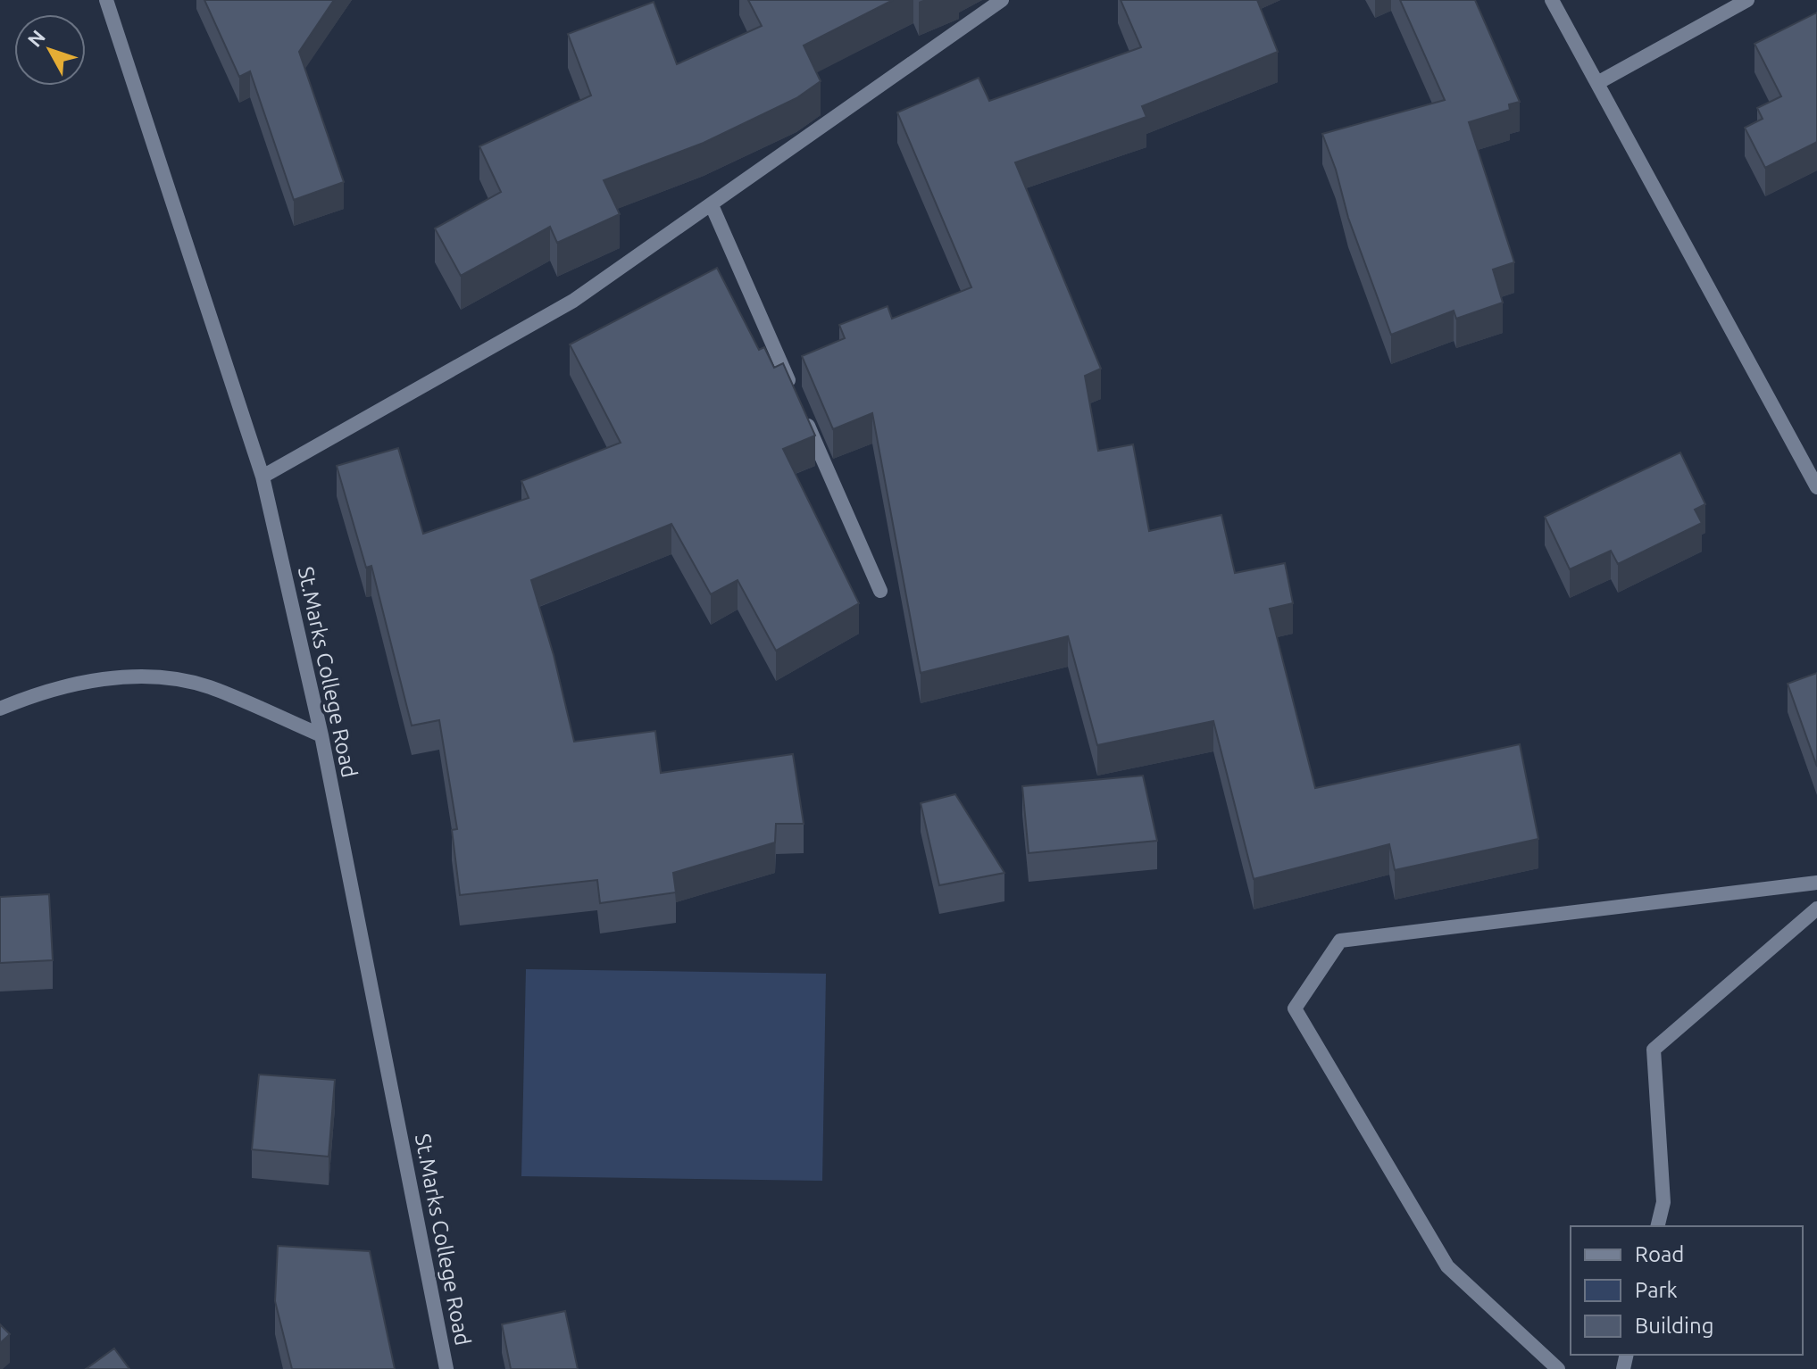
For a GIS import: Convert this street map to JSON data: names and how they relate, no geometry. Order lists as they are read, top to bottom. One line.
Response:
{"streets":{"street":["St.Marks College Road"]},"legend":["Road","Park","Building"],"north":"top left"}
